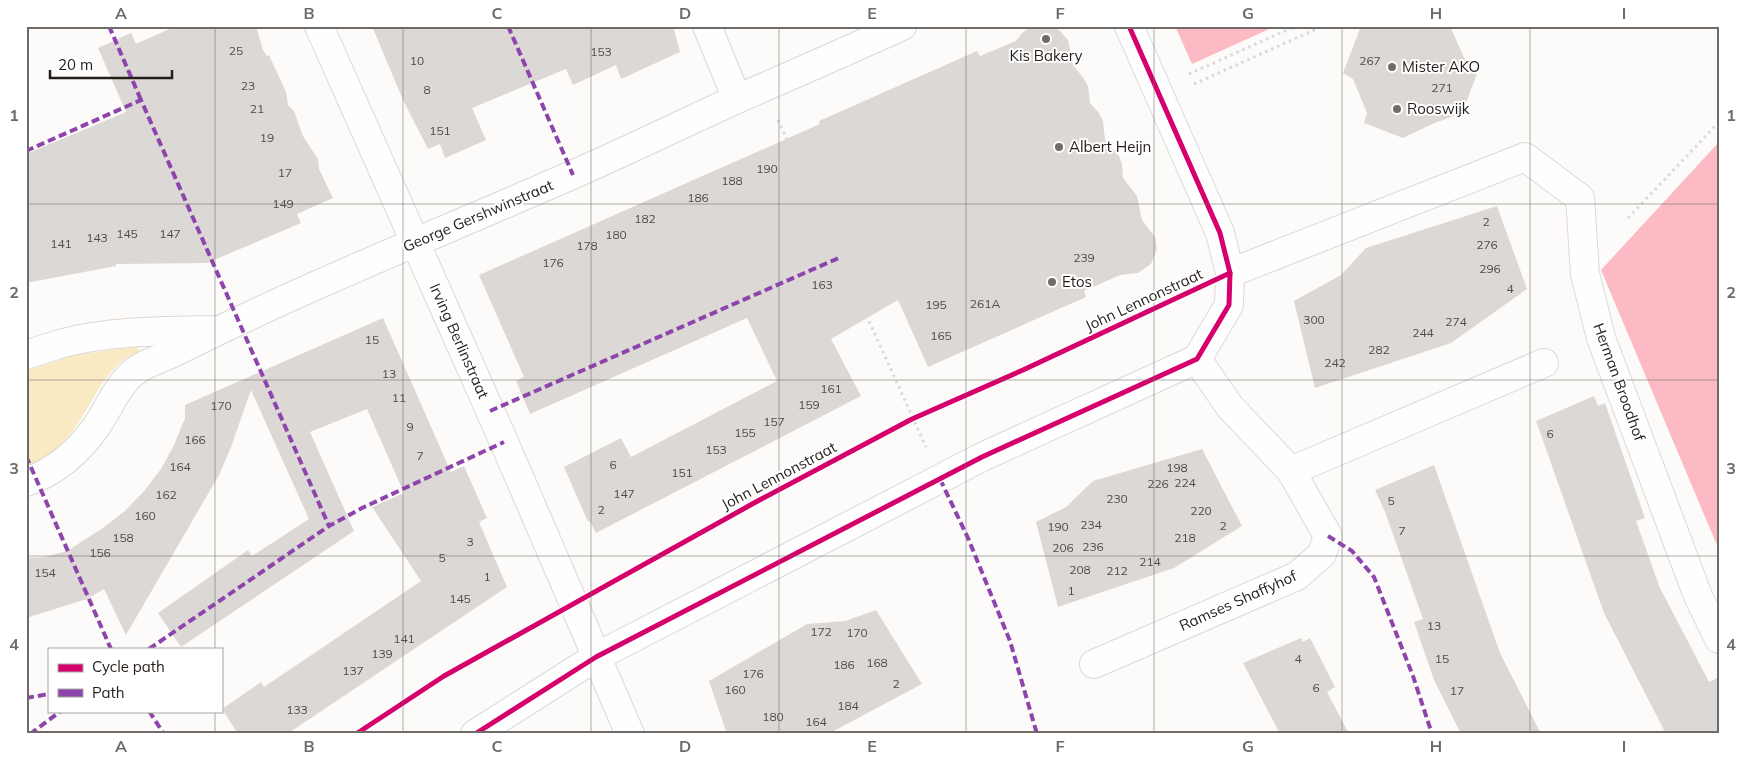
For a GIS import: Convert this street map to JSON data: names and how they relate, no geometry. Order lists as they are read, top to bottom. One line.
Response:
{"streets":{"street":["George Gershwinstraat","Irving Berlinstraat","Herman Broodhof","Ramses Shaffyhof"],"cycle path":["John Lennonstraat"]},"crossings":[["George Gershwinstraat","Irving Berlinstraat"]],"places":["Kis Bakery","Mister AKO","Rooswijk","Albert Heijn","Etos"],"house_numbers":["25","153","10","267","23","271","8","21","151","19","190","17","188","186","149","182","2","145","147","180","143","141","276","178","239","176","296","163","4","261A","195","300","274","244","165","15","282","242","13","161","11","159","170","157","9","155","6","166","153","7","6","164","198","151","224","226","147","162","230","5","2","220","160","234","2","190","7","158","218","3","236","206","156","5","214","208","212","154","1","1","145","13","172","170","141","139","4","15","168","186","137","176","2","6","160","17","184","133","180","164"],"legend":["Cycle path","Path"],"scale_bar":"20 m","grid":{"columns":["A","B","C","D","E","F","G","H","I"],"rows":["1","2","3","4"]}}
